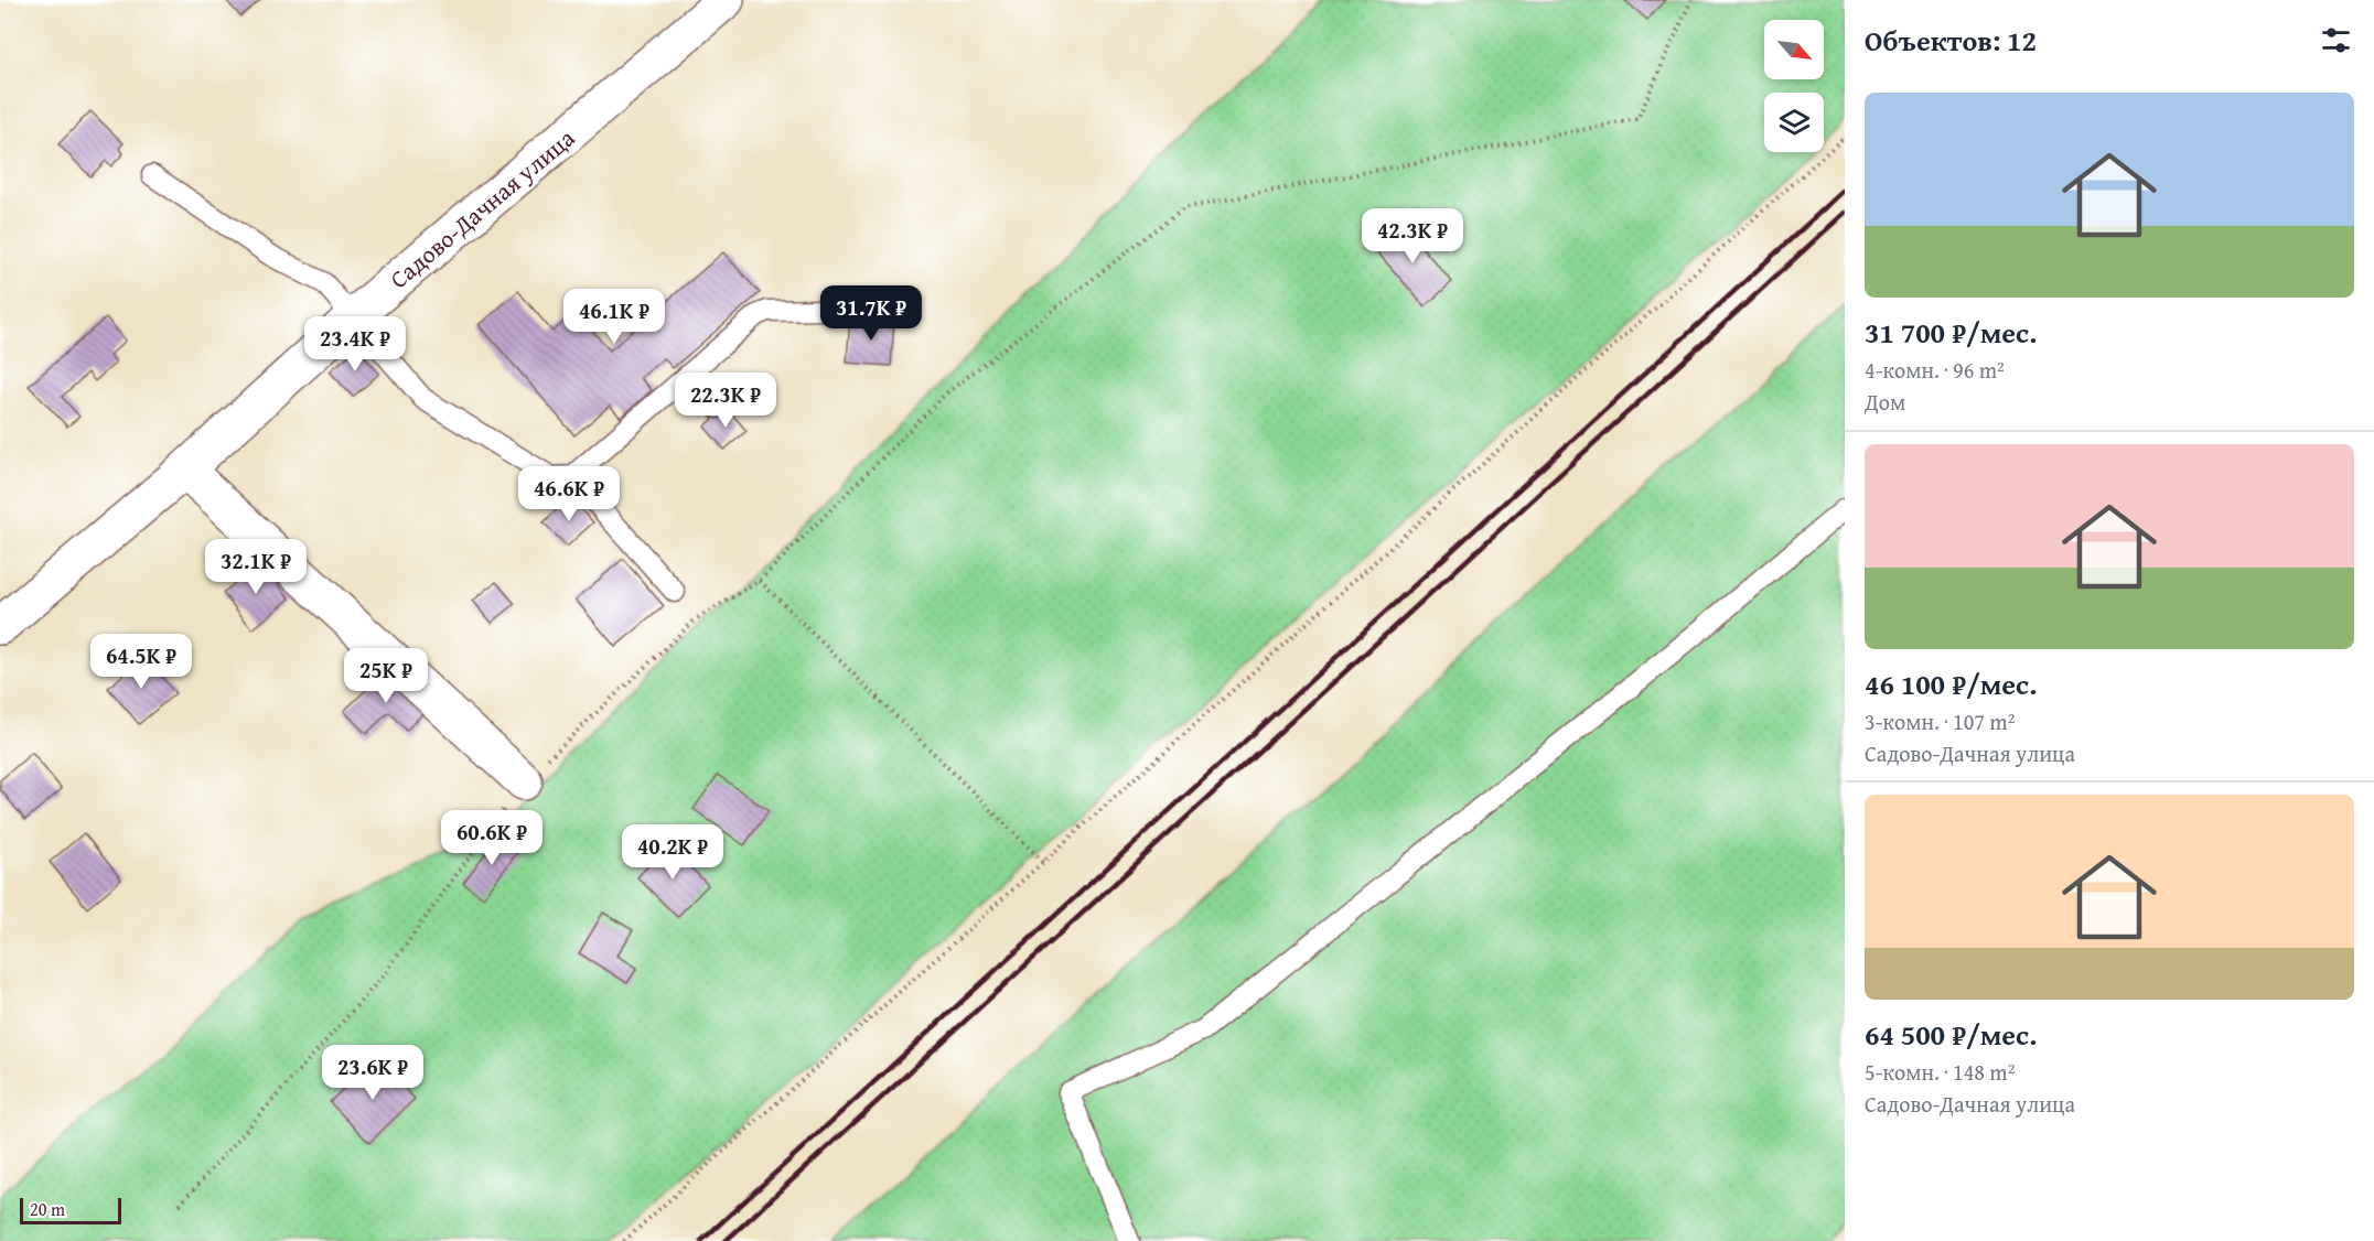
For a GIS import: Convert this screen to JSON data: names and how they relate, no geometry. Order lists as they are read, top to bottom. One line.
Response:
{"streets":{"street":["Садово-Дачная улица"]},"scale_bar":"20 m","north":"bottom right","page":{"heading":"Объектов: 12","list":[{"name":"31 700 ₽/мес.","note":"4-комн. · 96 m² · Дом"},{"name":"46 100 ₽/мес.","note":"3-комн. · 107 m² · Садово-Дачная улица"},{"name":"64 500 ₽/мес.","note":"5-комн. · 148 m² · Садово-Дачная улица"}],"price":["42.3K ₽","31.7K ₽","46.1K ₽","23.4K ₽","22.3K ₽","46.6K ₽","32.1K ₽","64.5K ₽","25K ₽","60.6K ₽","40.2K ₽","23.6K ₽"],"scale":"20 m"}}
